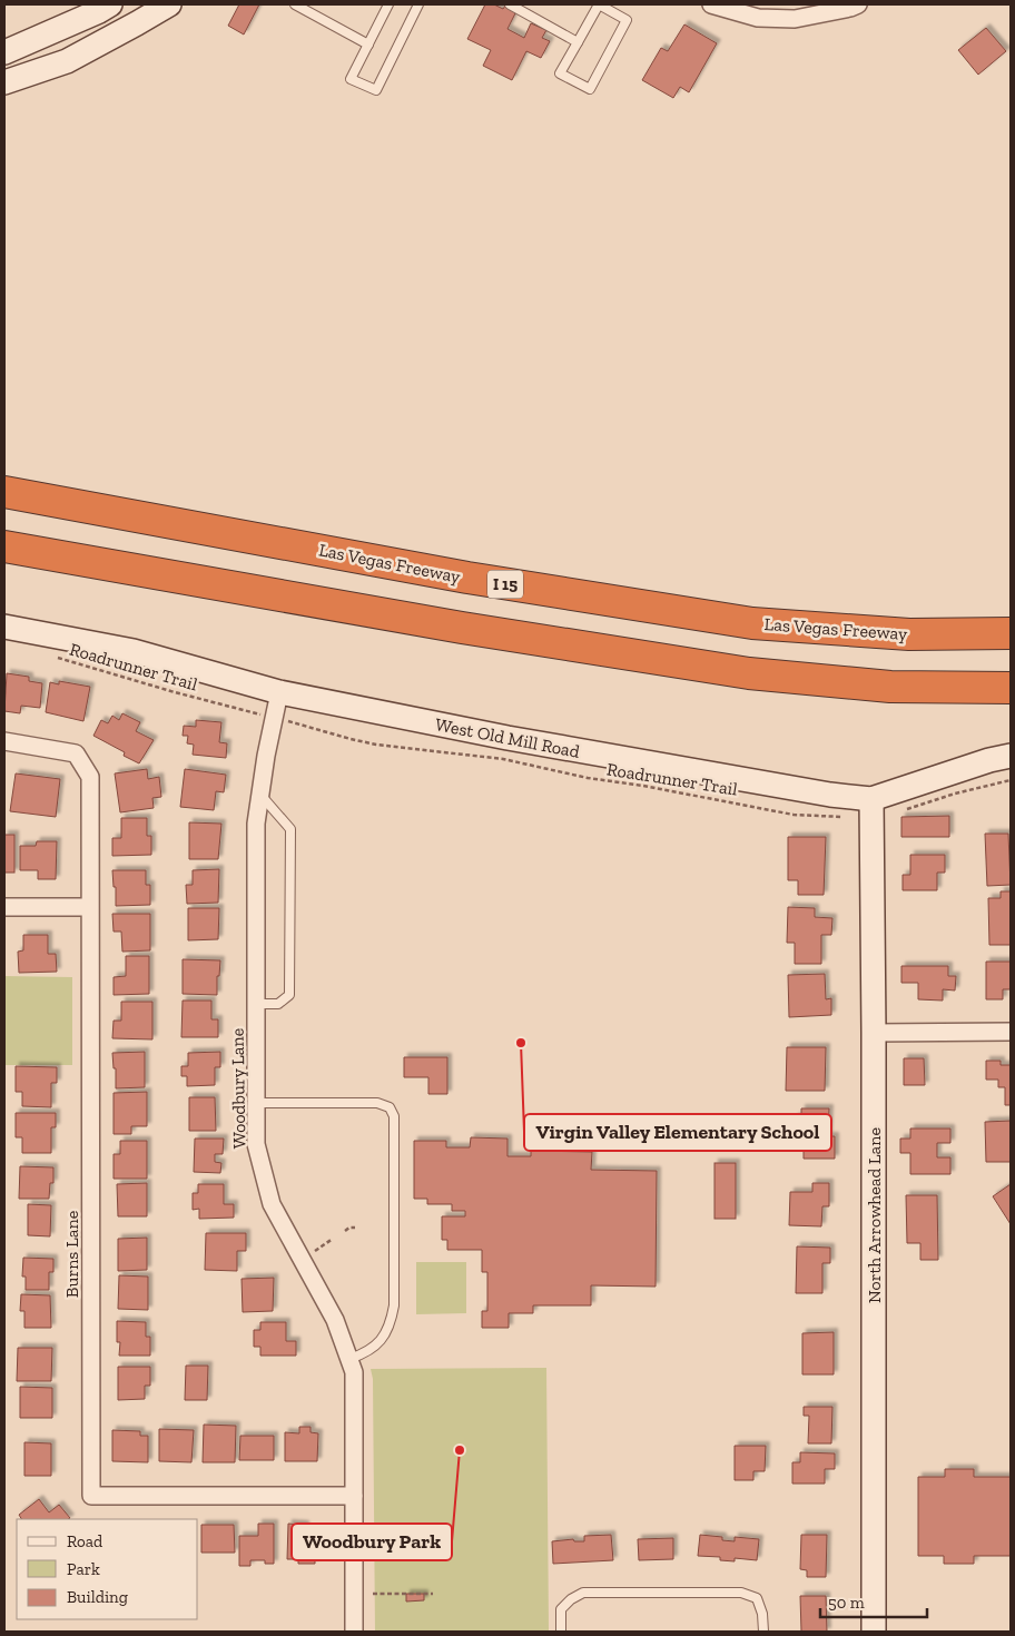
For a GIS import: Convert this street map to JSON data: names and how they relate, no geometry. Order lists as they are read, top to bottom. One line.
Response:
{"streets":{"highway":["Las Vegas Freeway","I 15"],"street":["West Old Mill Road","Woodbury Lane","North Arrowhead Lane","Burns Lane"],"path":["Roadrunner Trail"]},"crossings":[["West Old Mill Road","Woodbury Lane"],["West Old Mill Road","North Arrowhead Lane"],["Woodbury Lane","Burns Lane"]],"places":["Virgin Valley Elementary School","Woodbury Park"],"legend":["Road","Park","Building"],"scale_bar":"50 m"}
